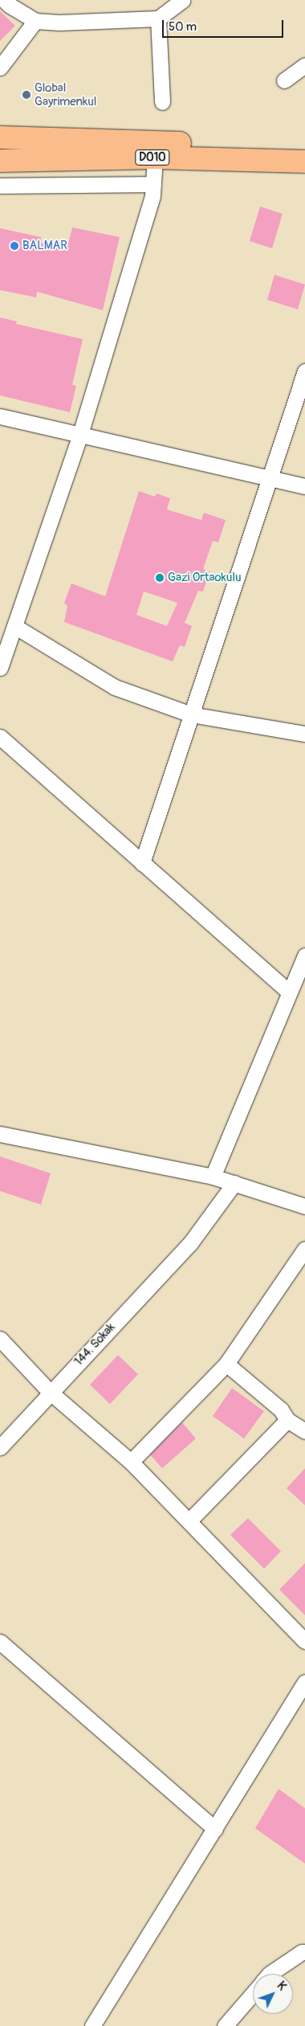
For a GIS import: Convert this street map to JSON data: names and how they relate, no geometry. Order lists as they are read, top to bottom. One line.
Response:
{"streets":{"highway":["D010"],"street":["144. Sokak"]},"places":["Global Gayrimenkul","BALMAR","Gazi Ortaokulu"],"scale_bar":"50 m","north":"top right"}
